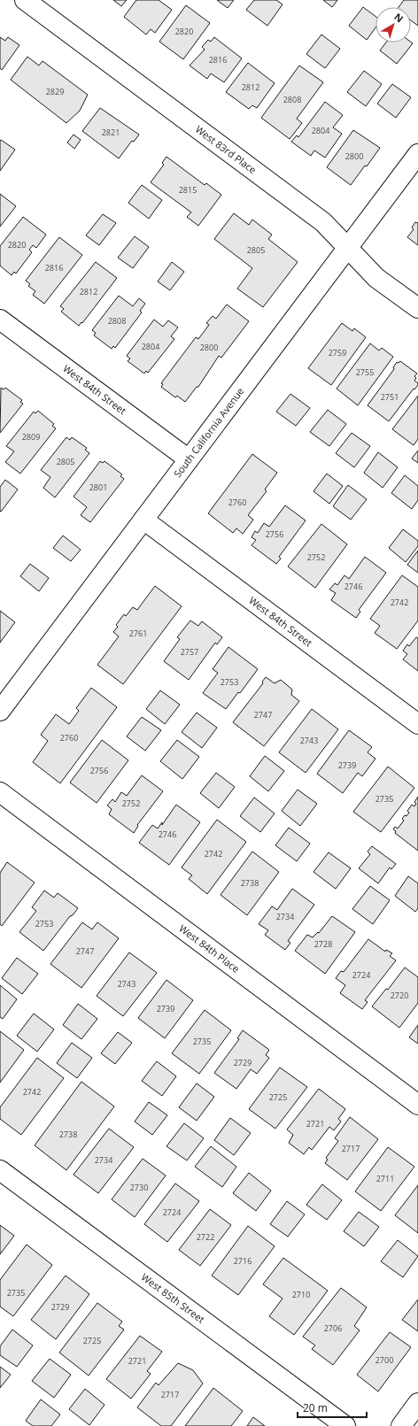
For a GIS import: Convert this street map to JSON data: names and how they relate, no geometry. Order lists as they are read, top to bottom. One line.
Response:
{"streets":{"street":["West 83rd Place","West 84th Street","South California Avenue","West 84th Place","West 85th Street"]},"crossings":[["West 83rd Place","South California Avenue"],["West 84th Street","South California Avenue"]],"house_numbers":["2820","2816","2812","2829","2808","2804","2821","2800","2815","2820","2805","2816","2812","2808","2804","2800","2759","2755","2751","2809","2805","2801","2760","2756","2752","2746","2742","2761","2757","2753","2747","2760","2743","2739","2756","2735","2752","2746","2742","2738","2734","2753","2728","2747","2724","2743","2720","2739","2735","2729","2742","2725","2721","2738","2717","2734","2711","2730","2724","2722","2716","2735","2710","2729","2706","2725","2700","2721","2717"],"scale_bar":"20 m","north":"top right"}
